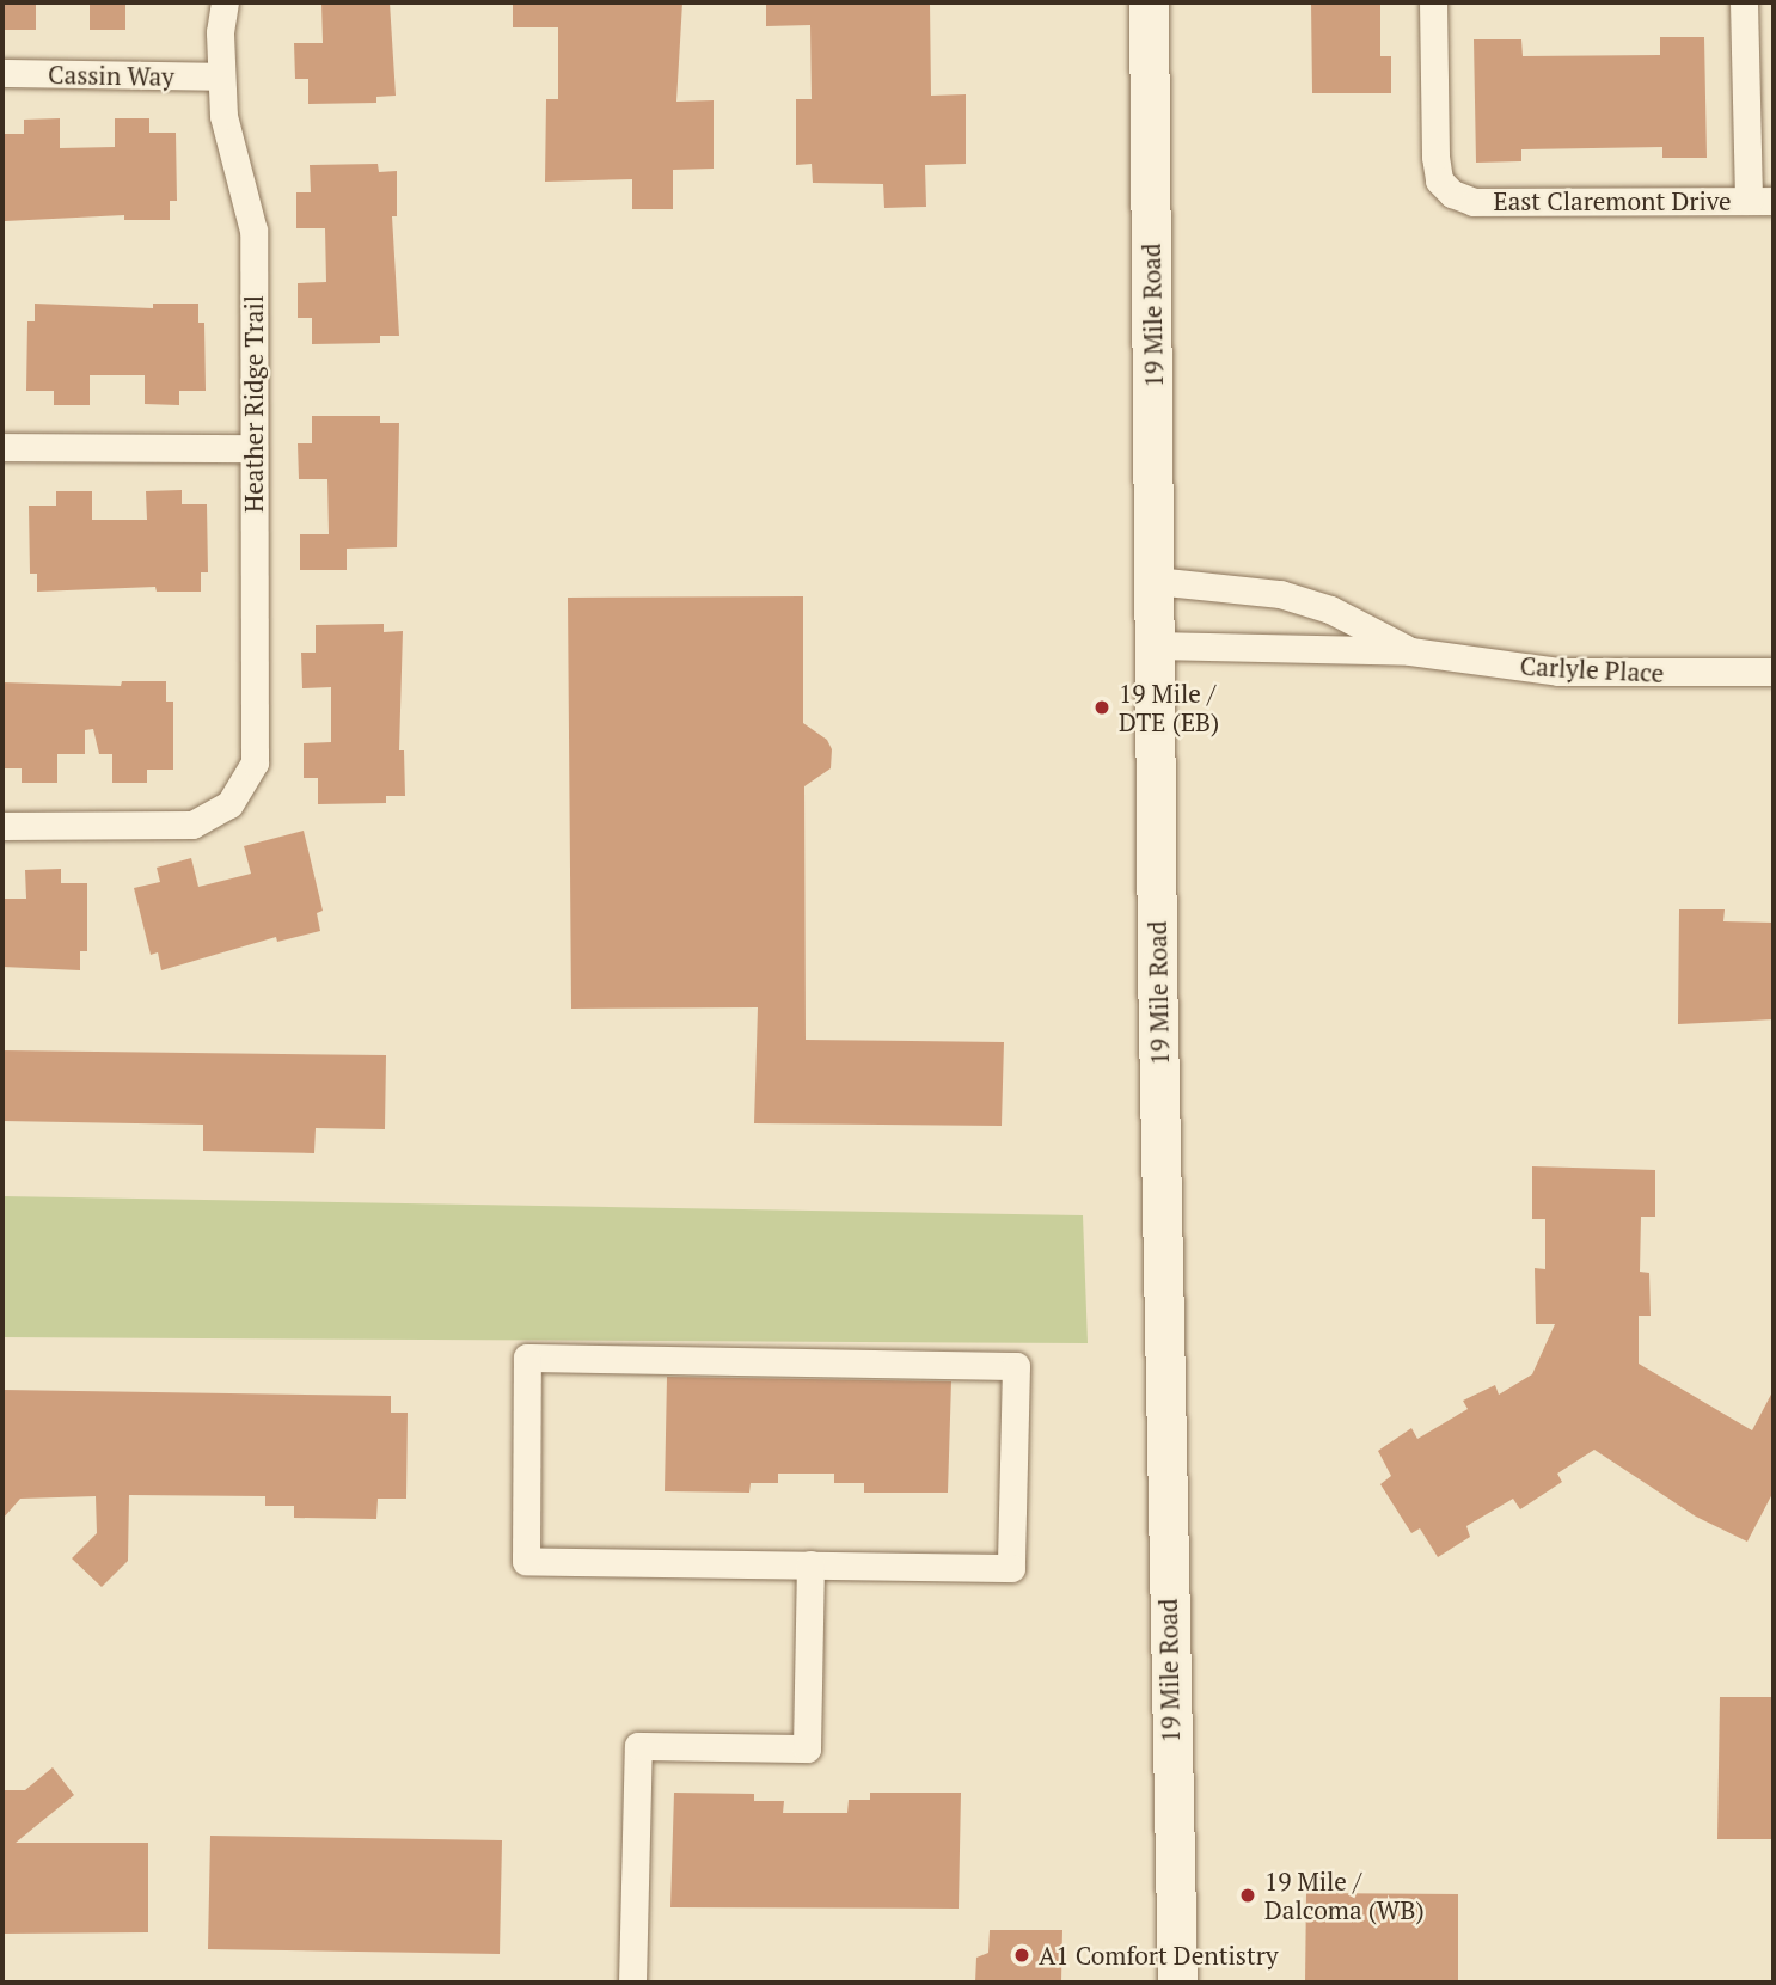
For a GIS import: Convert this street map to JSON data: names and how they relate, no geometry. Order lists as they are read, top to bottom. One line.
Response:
{"streets":{"street":["Cassin Way","East Claremont Drive","19 Mile Road","Heather Ridge Trail","Carlyle Place"]},"crossings":[["Cassin Way","Heather Ridge Trail"],["19 Mile Road","Carlyle Place"]],"places":["19 Mile / DTE (EB)","19 Mile / Dalcoma (WB)","A1 Comfort Dentistry"]}
